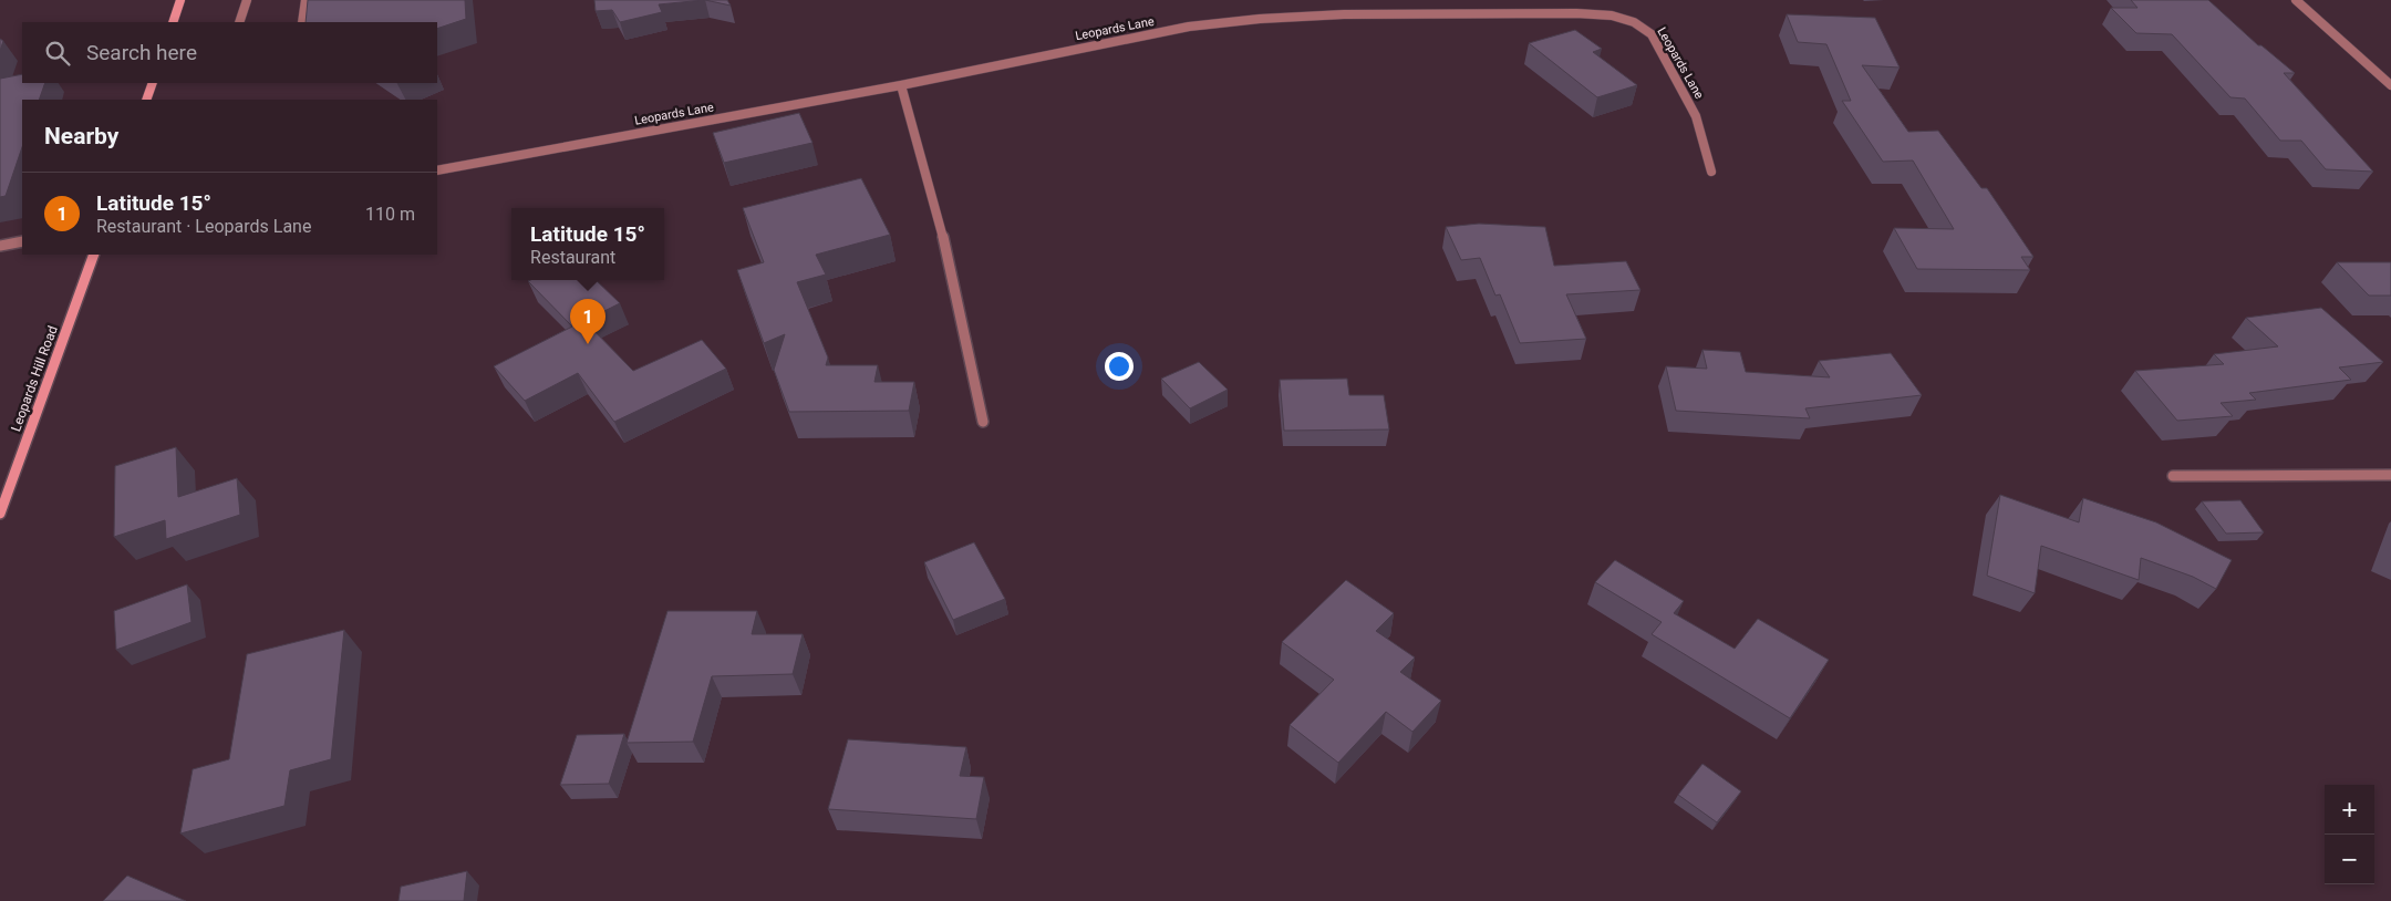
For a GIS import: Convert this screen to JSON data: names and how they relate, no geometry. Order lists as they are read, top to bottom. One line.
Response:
{"streets":{"main road":["Leopards Hill Road"],"street":["Leopards Lane"]},"page":{"search":"Search here","heading":"Nearby","list":[{"mark":"1","name":"Latitude 15°","note":"Restaurant · Leopards Lane","value":"110 m"}],"popup":["Latitude 15°","Restaurant"],"pins":"1","map_buttons":["+","−"]}}
